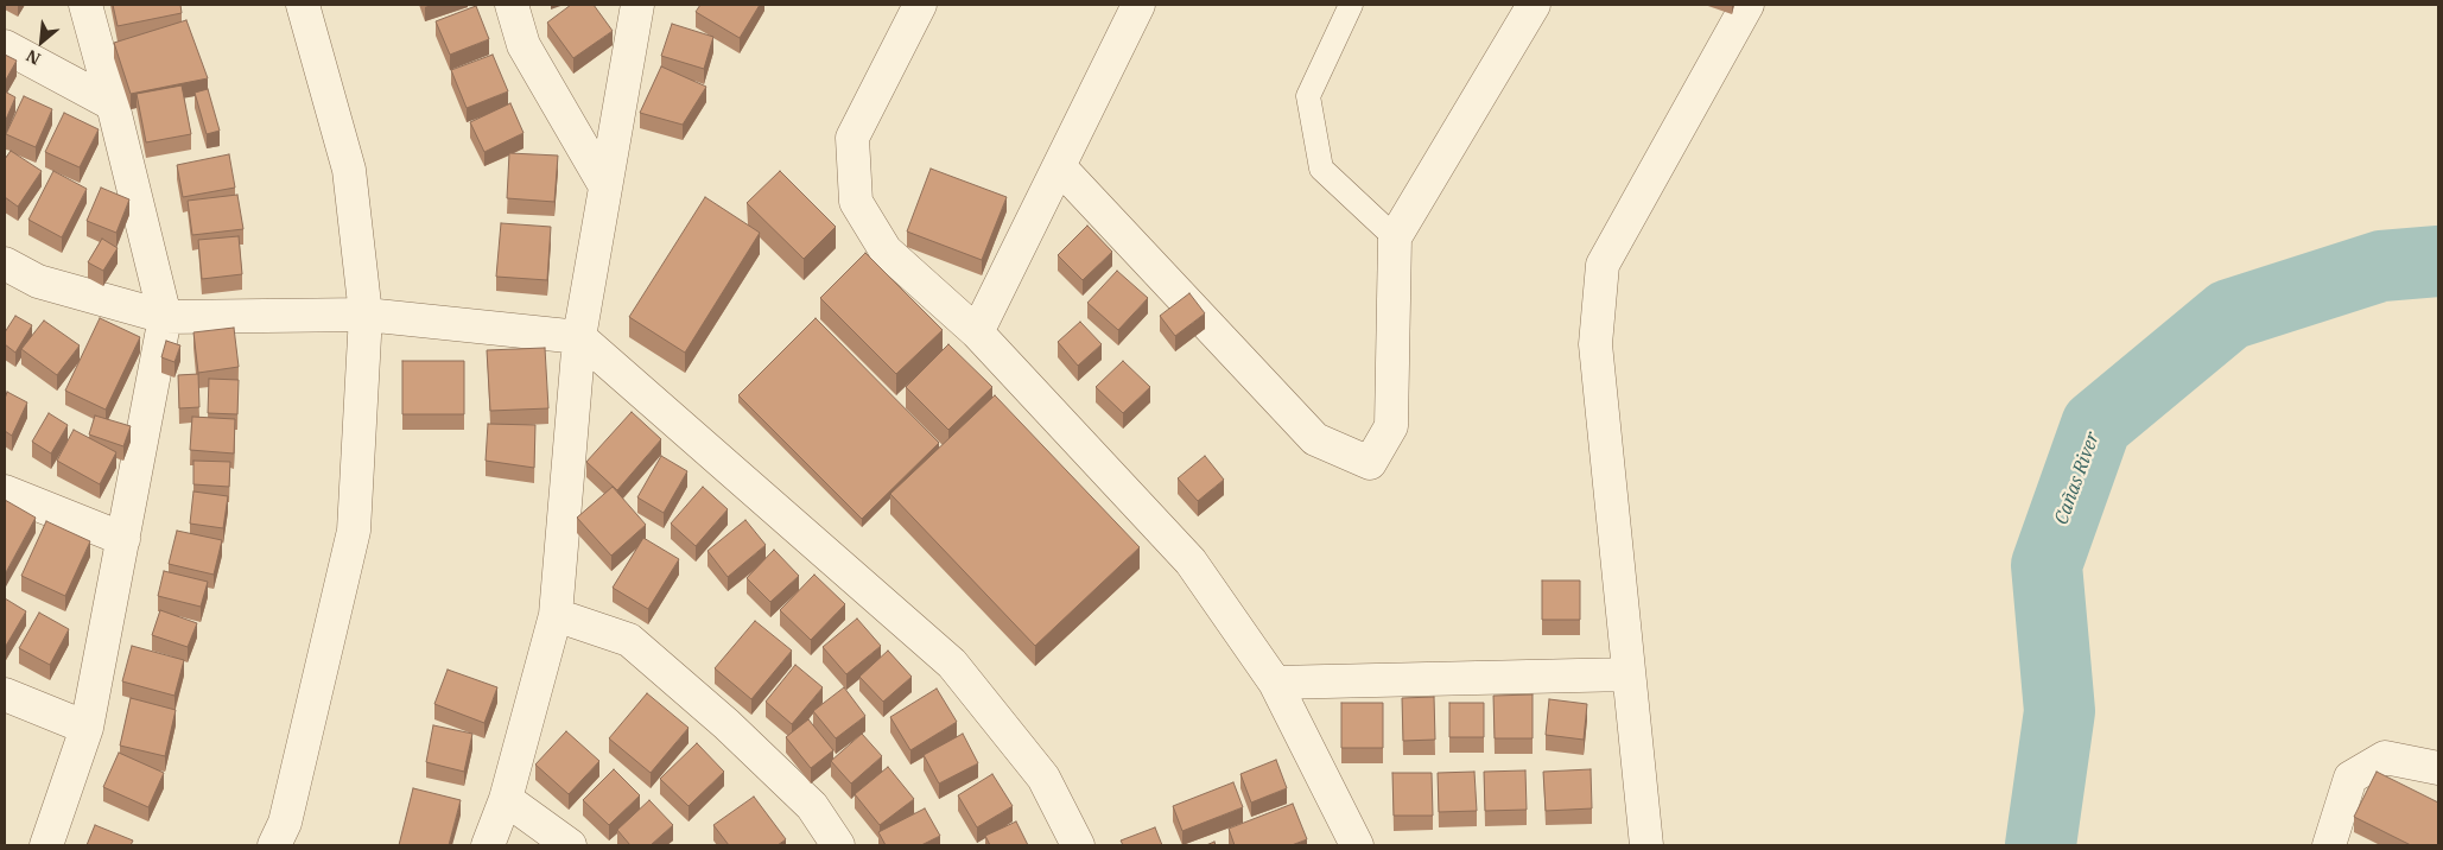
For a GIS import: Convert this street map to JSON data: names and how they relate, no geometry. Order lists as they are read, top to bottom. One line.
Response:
{"water":["Cañas River"],"north":"bottom left"}
